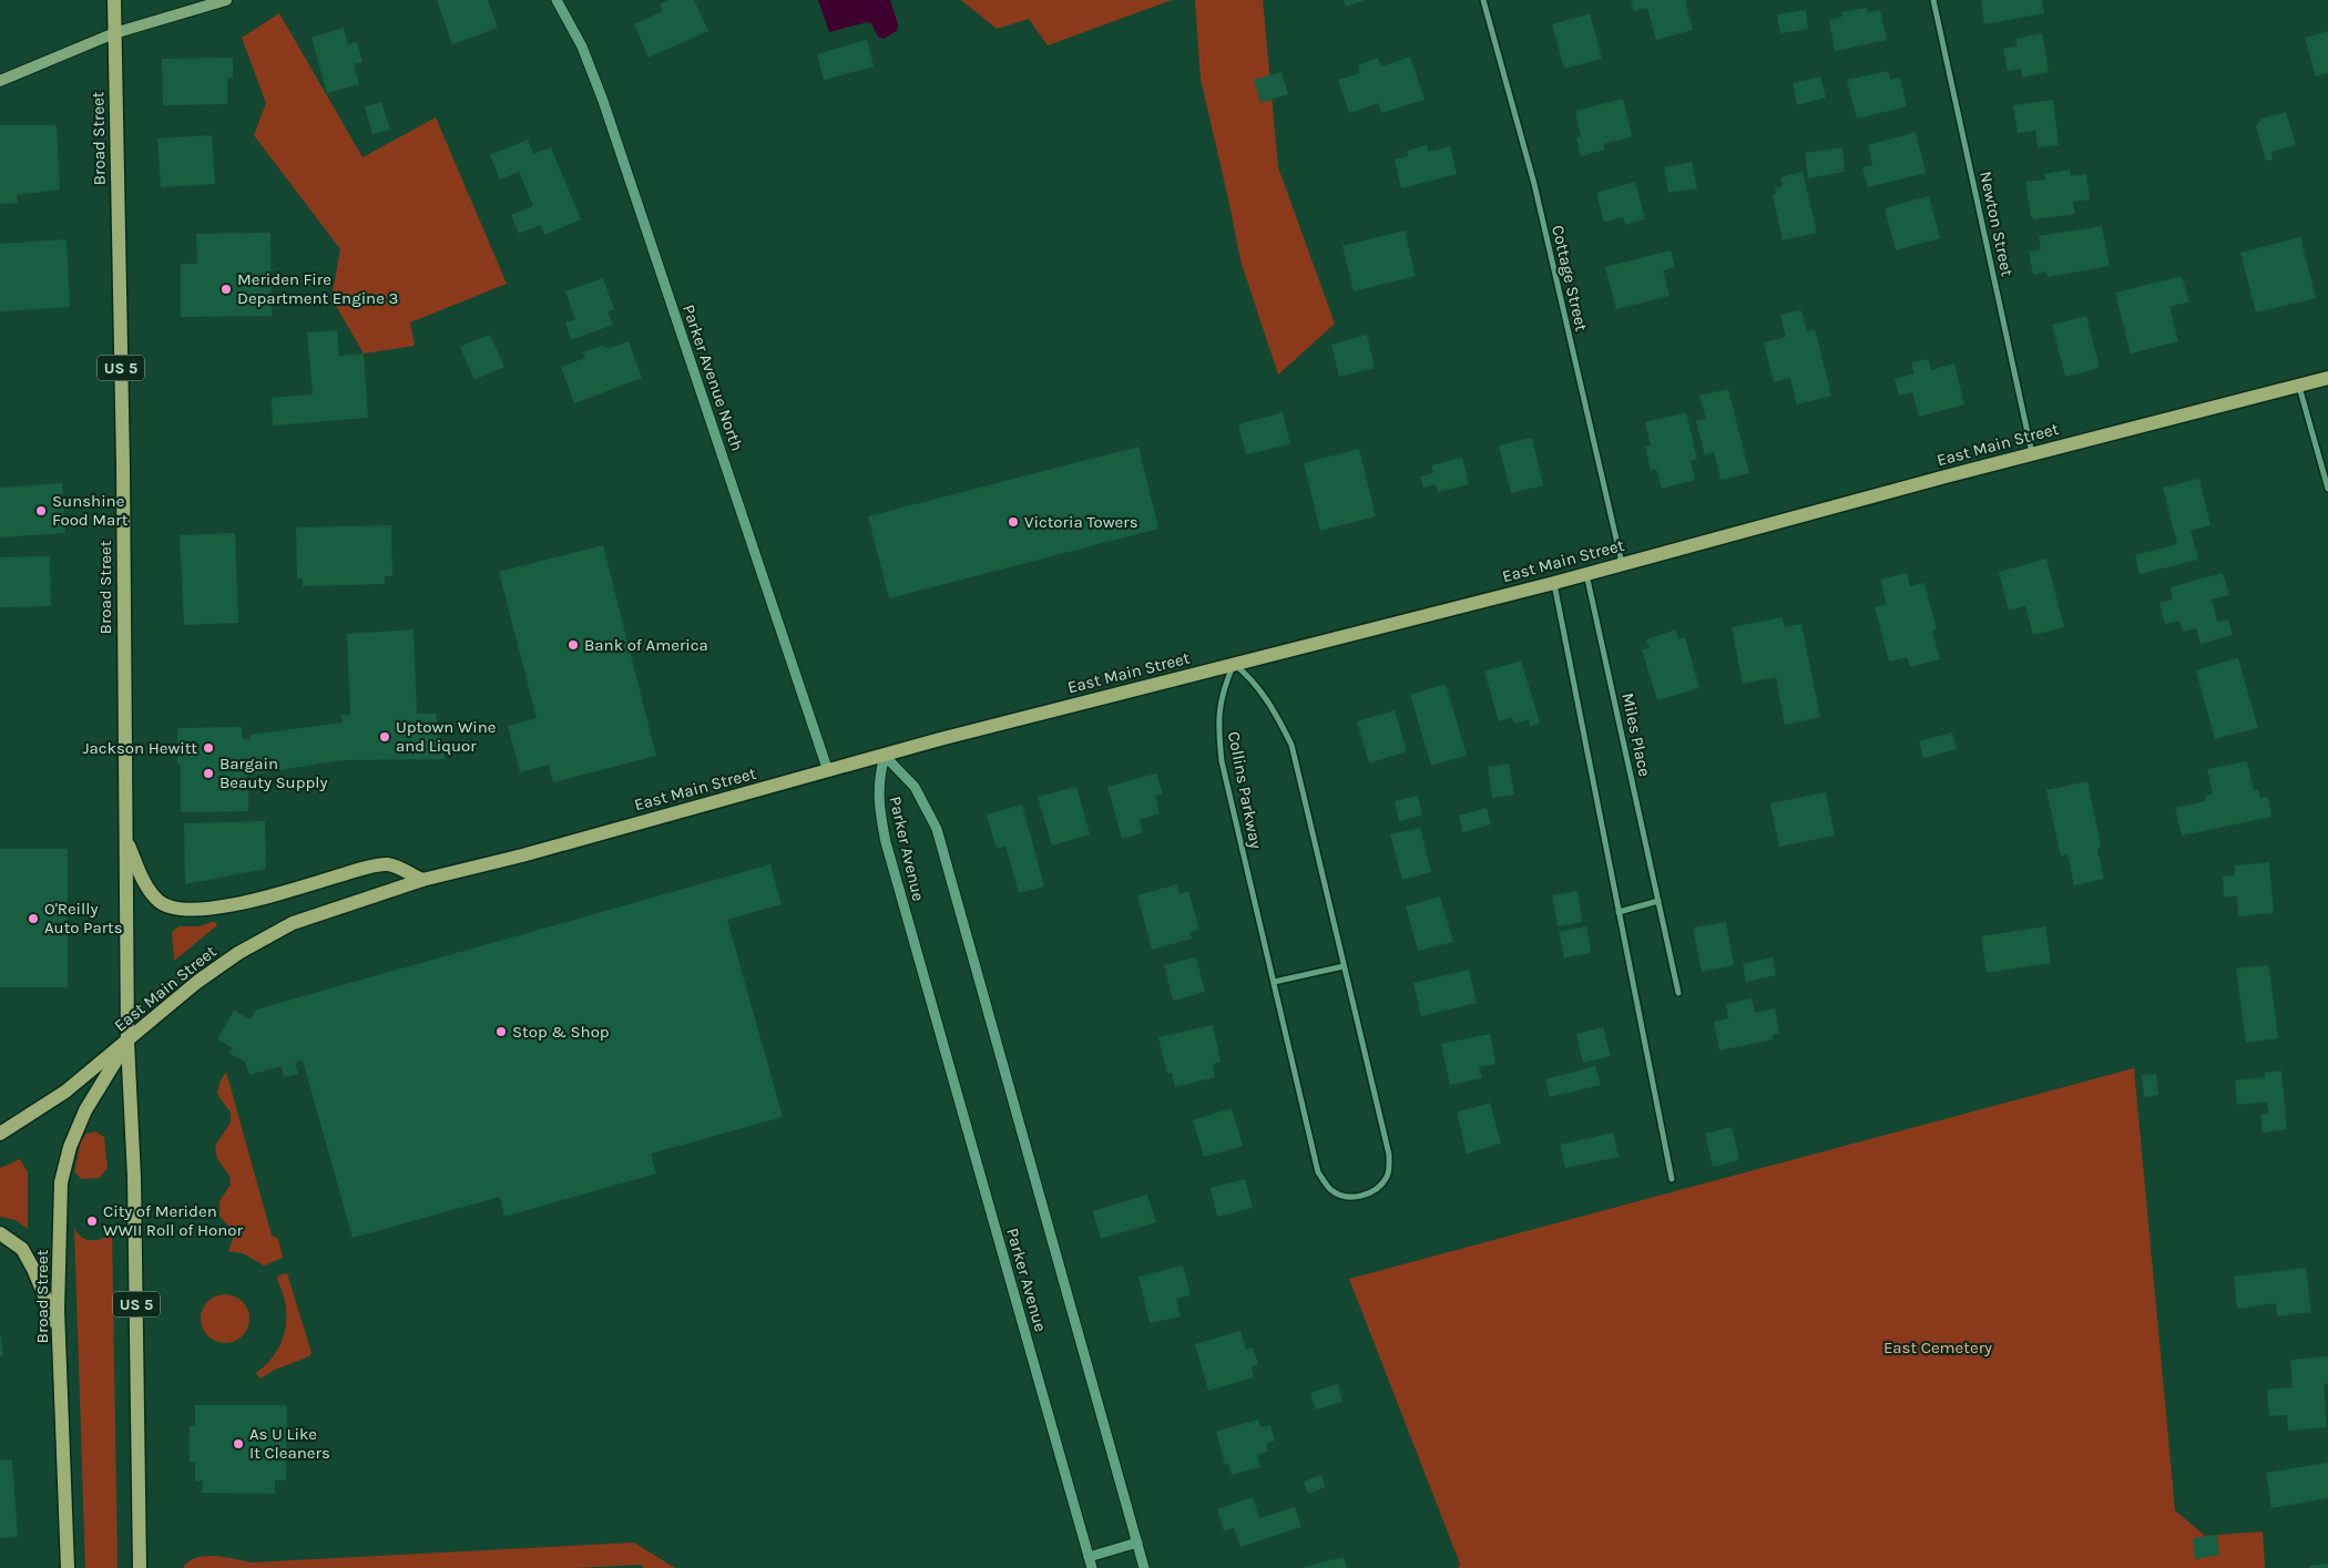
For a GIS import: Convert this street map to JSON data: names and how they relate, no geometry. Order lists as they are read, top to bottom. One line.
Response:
{"streets":{"main road":["Broad Street","US 5","East Main Street"],"street":["Newton Street","Cottage Street","Parker Avenue North","Miles Place","Collins Parkway","Parker Avenue"]},"crossings":[["Broad Street","East Main Street"],["Newton Street","East Main Street"],["Cottage Street","East Main Street"],["Parker Avenue North","East Main Street"],["East Main Street","Miles Place"],["East Main Street","Collins Parkway"],["East Main Street","Parker Avenue"]],"parks":["East Cemetery"],"places":["Meriden Fire Department Engine 3","Sunshine Food Mart","Victoria Towers","Bank of America","Uptown Wine and Liquor","Jackson Hewitt","Bargain Beauty Supply","O'Reilly Auto Parts","Stop & Shop","City of Meriden WWII Roll of Honor","As U Like It Cleaners"]}
